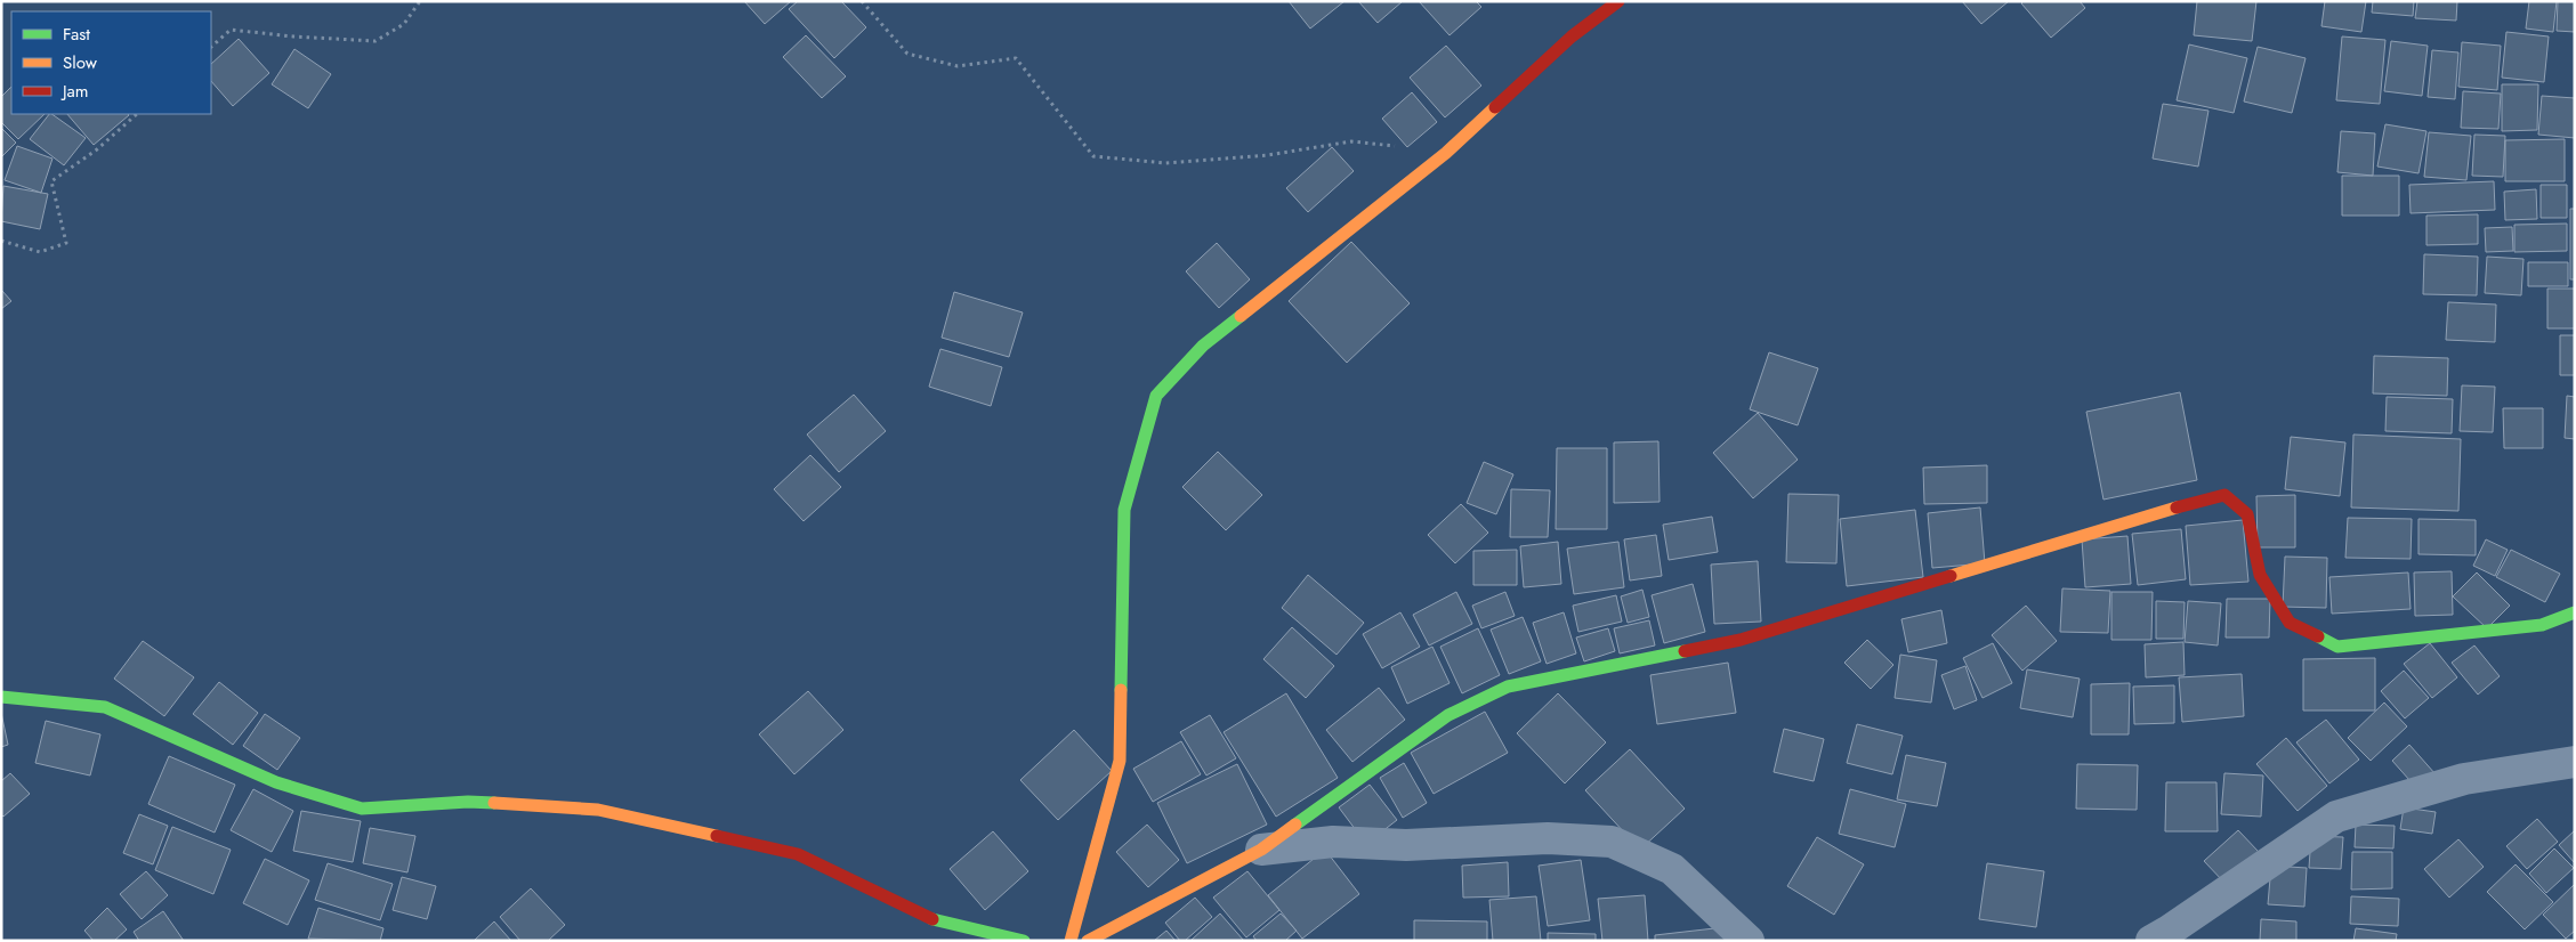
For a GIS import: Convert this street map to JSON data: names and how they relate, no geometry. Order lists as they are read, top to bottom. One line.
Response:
{"legend":["Fast","Slow","Jam"]}
